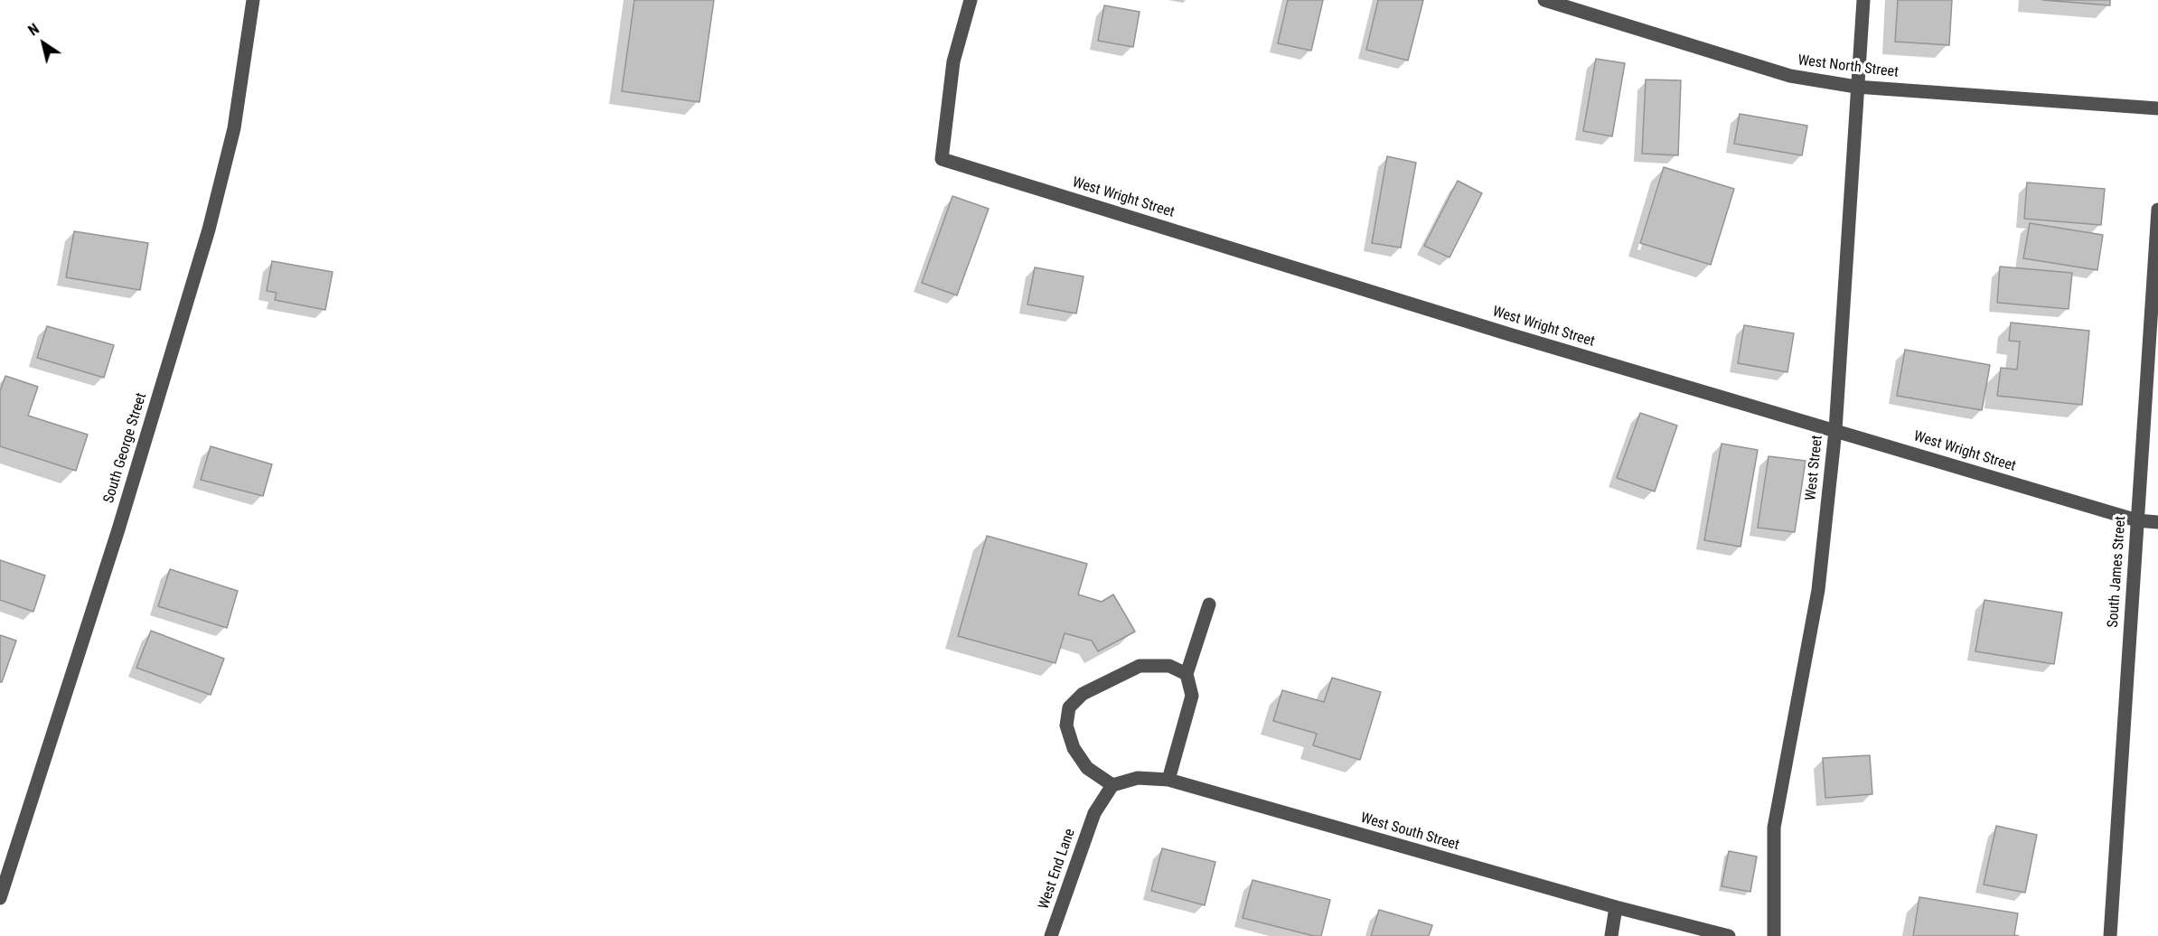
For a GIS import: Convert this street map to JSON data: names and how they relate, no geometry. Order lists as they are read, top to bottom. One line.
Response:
{"streets":{"street":["West North Street","West Wright Street","South George Street","West Street","South James Street","West South Street","West End Lane"]},"crossings":[["West North Street","West Street"],["West Wright Street","West Street"],["West Wright Street","South James Street"],["West South Street","West End Lane"]],"north":"top left"}
